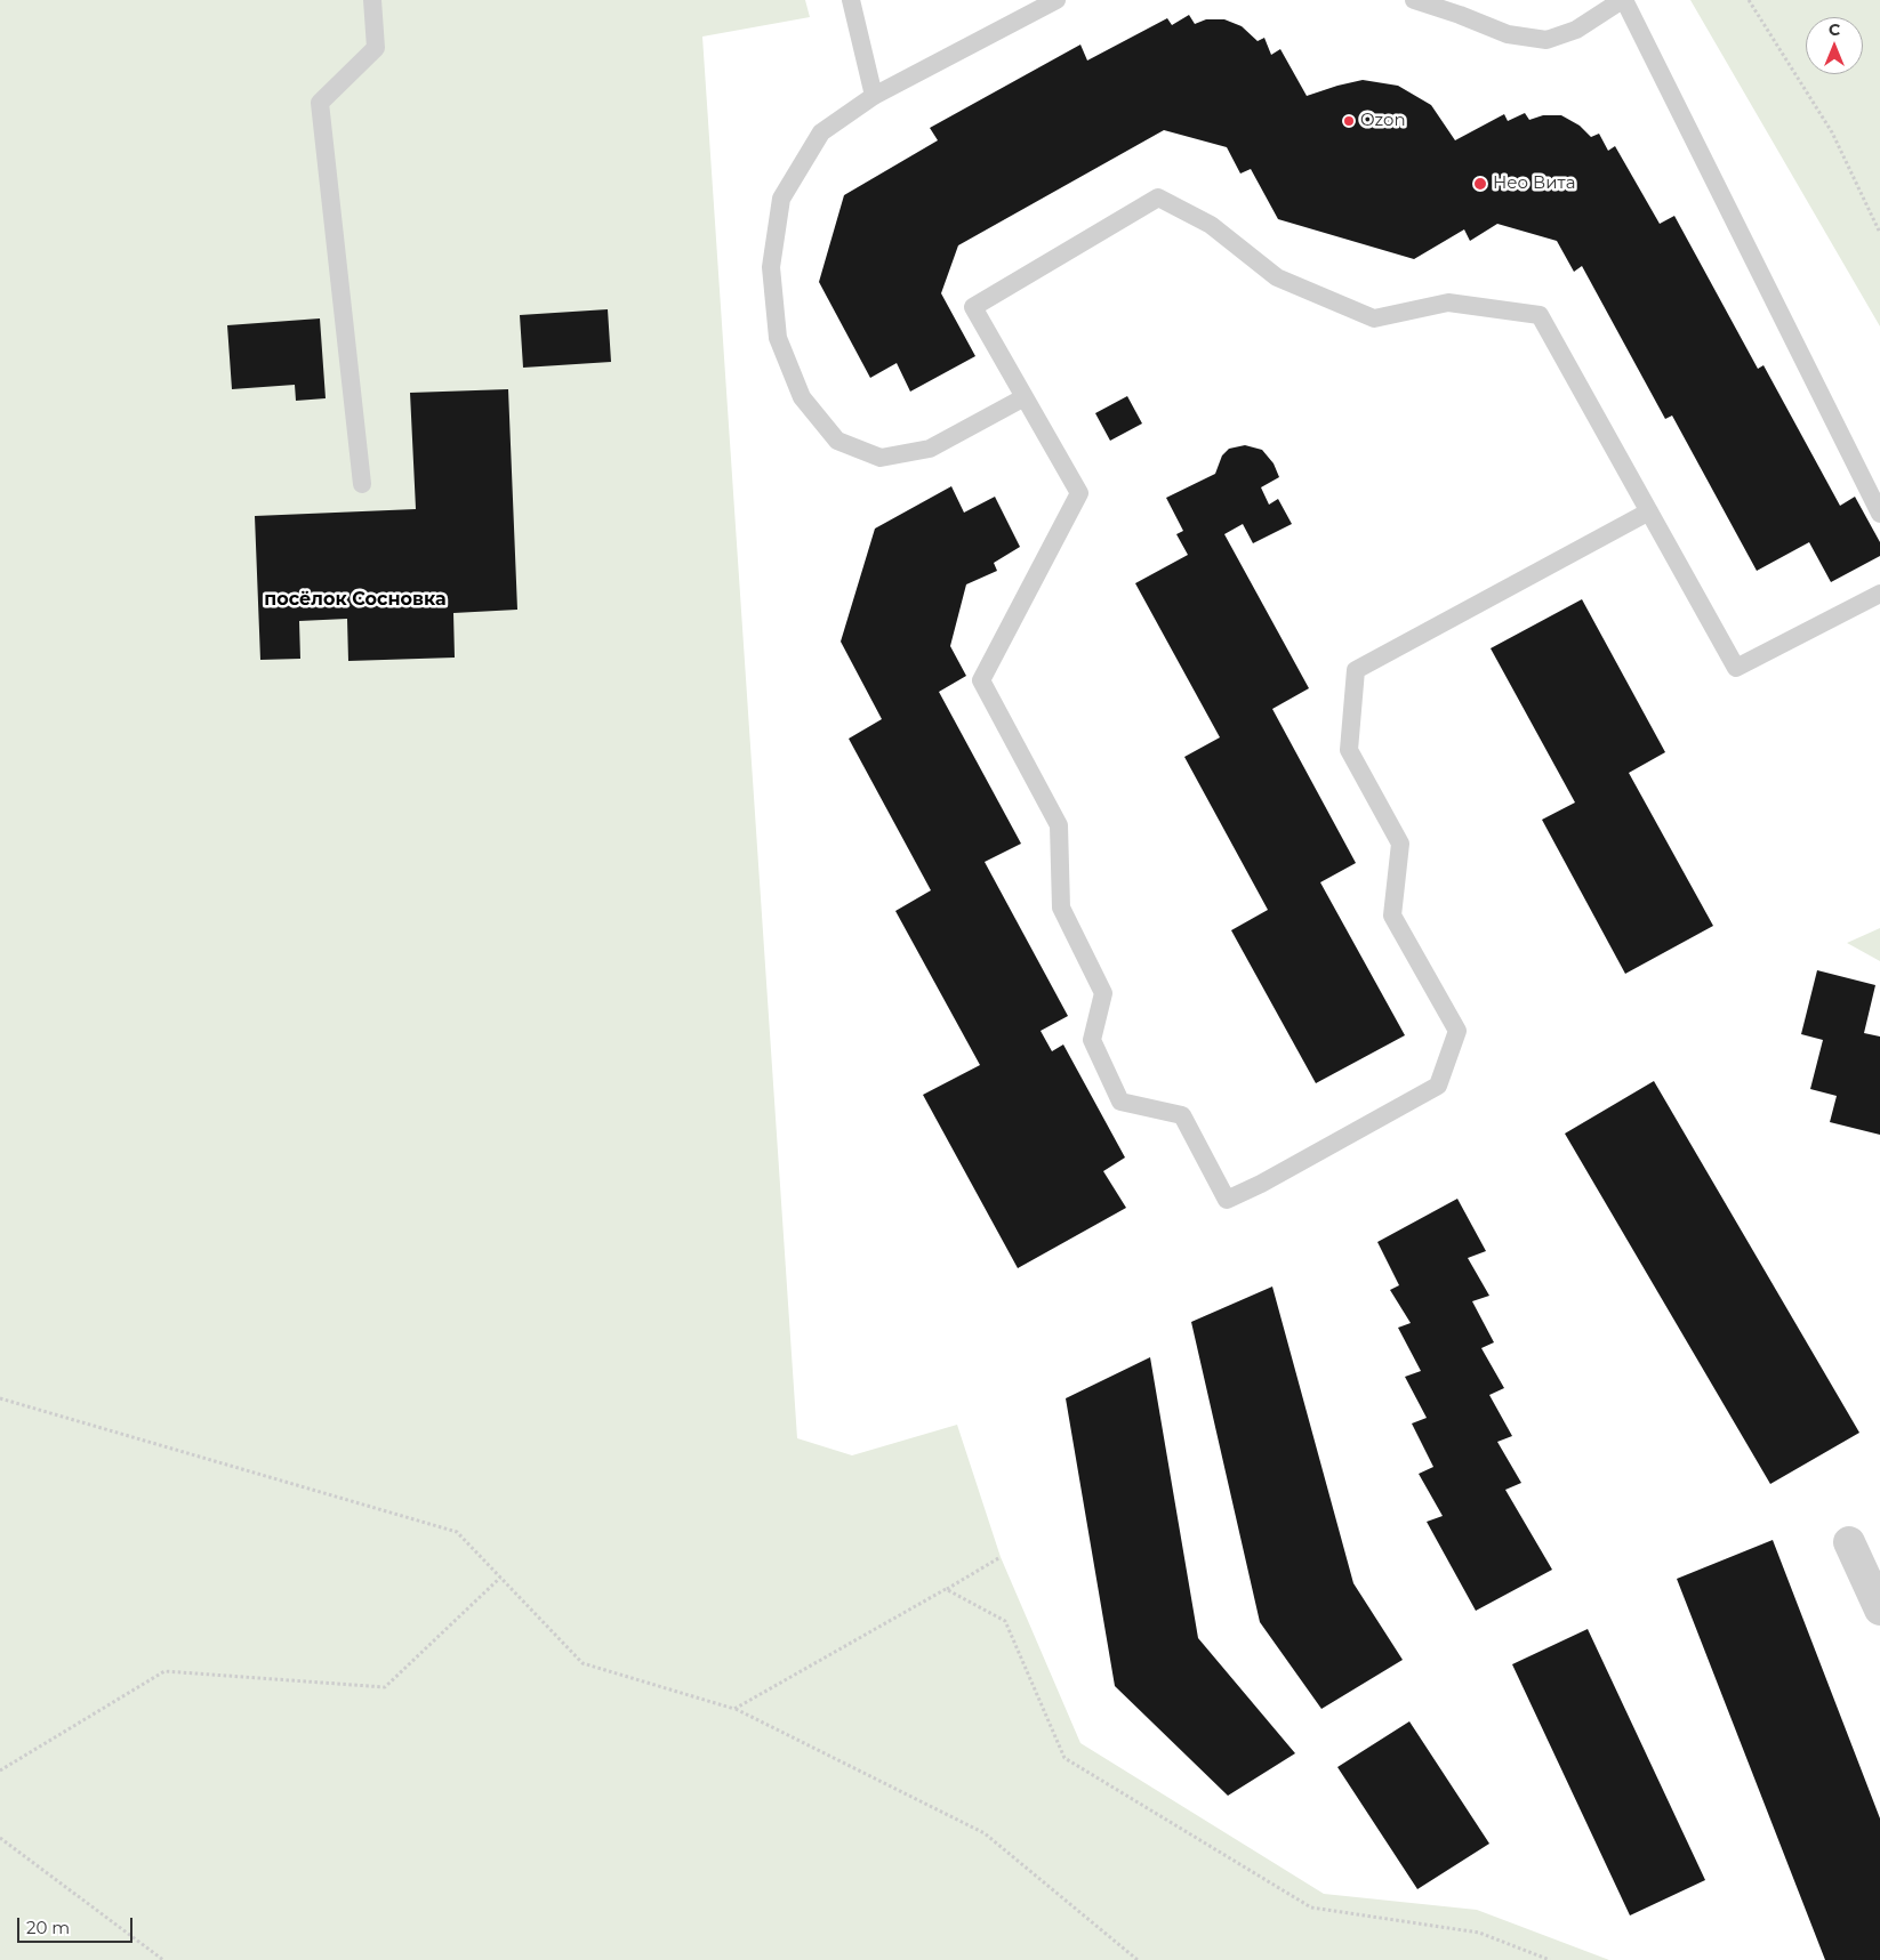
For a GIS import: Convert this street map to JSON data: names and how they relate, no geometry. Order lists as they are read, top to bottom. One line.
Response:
{"districts":["посёлок Сосновка"],"places":["Ozon","Нео Вита"],"scale_bar":"20 m","north":"top"}
